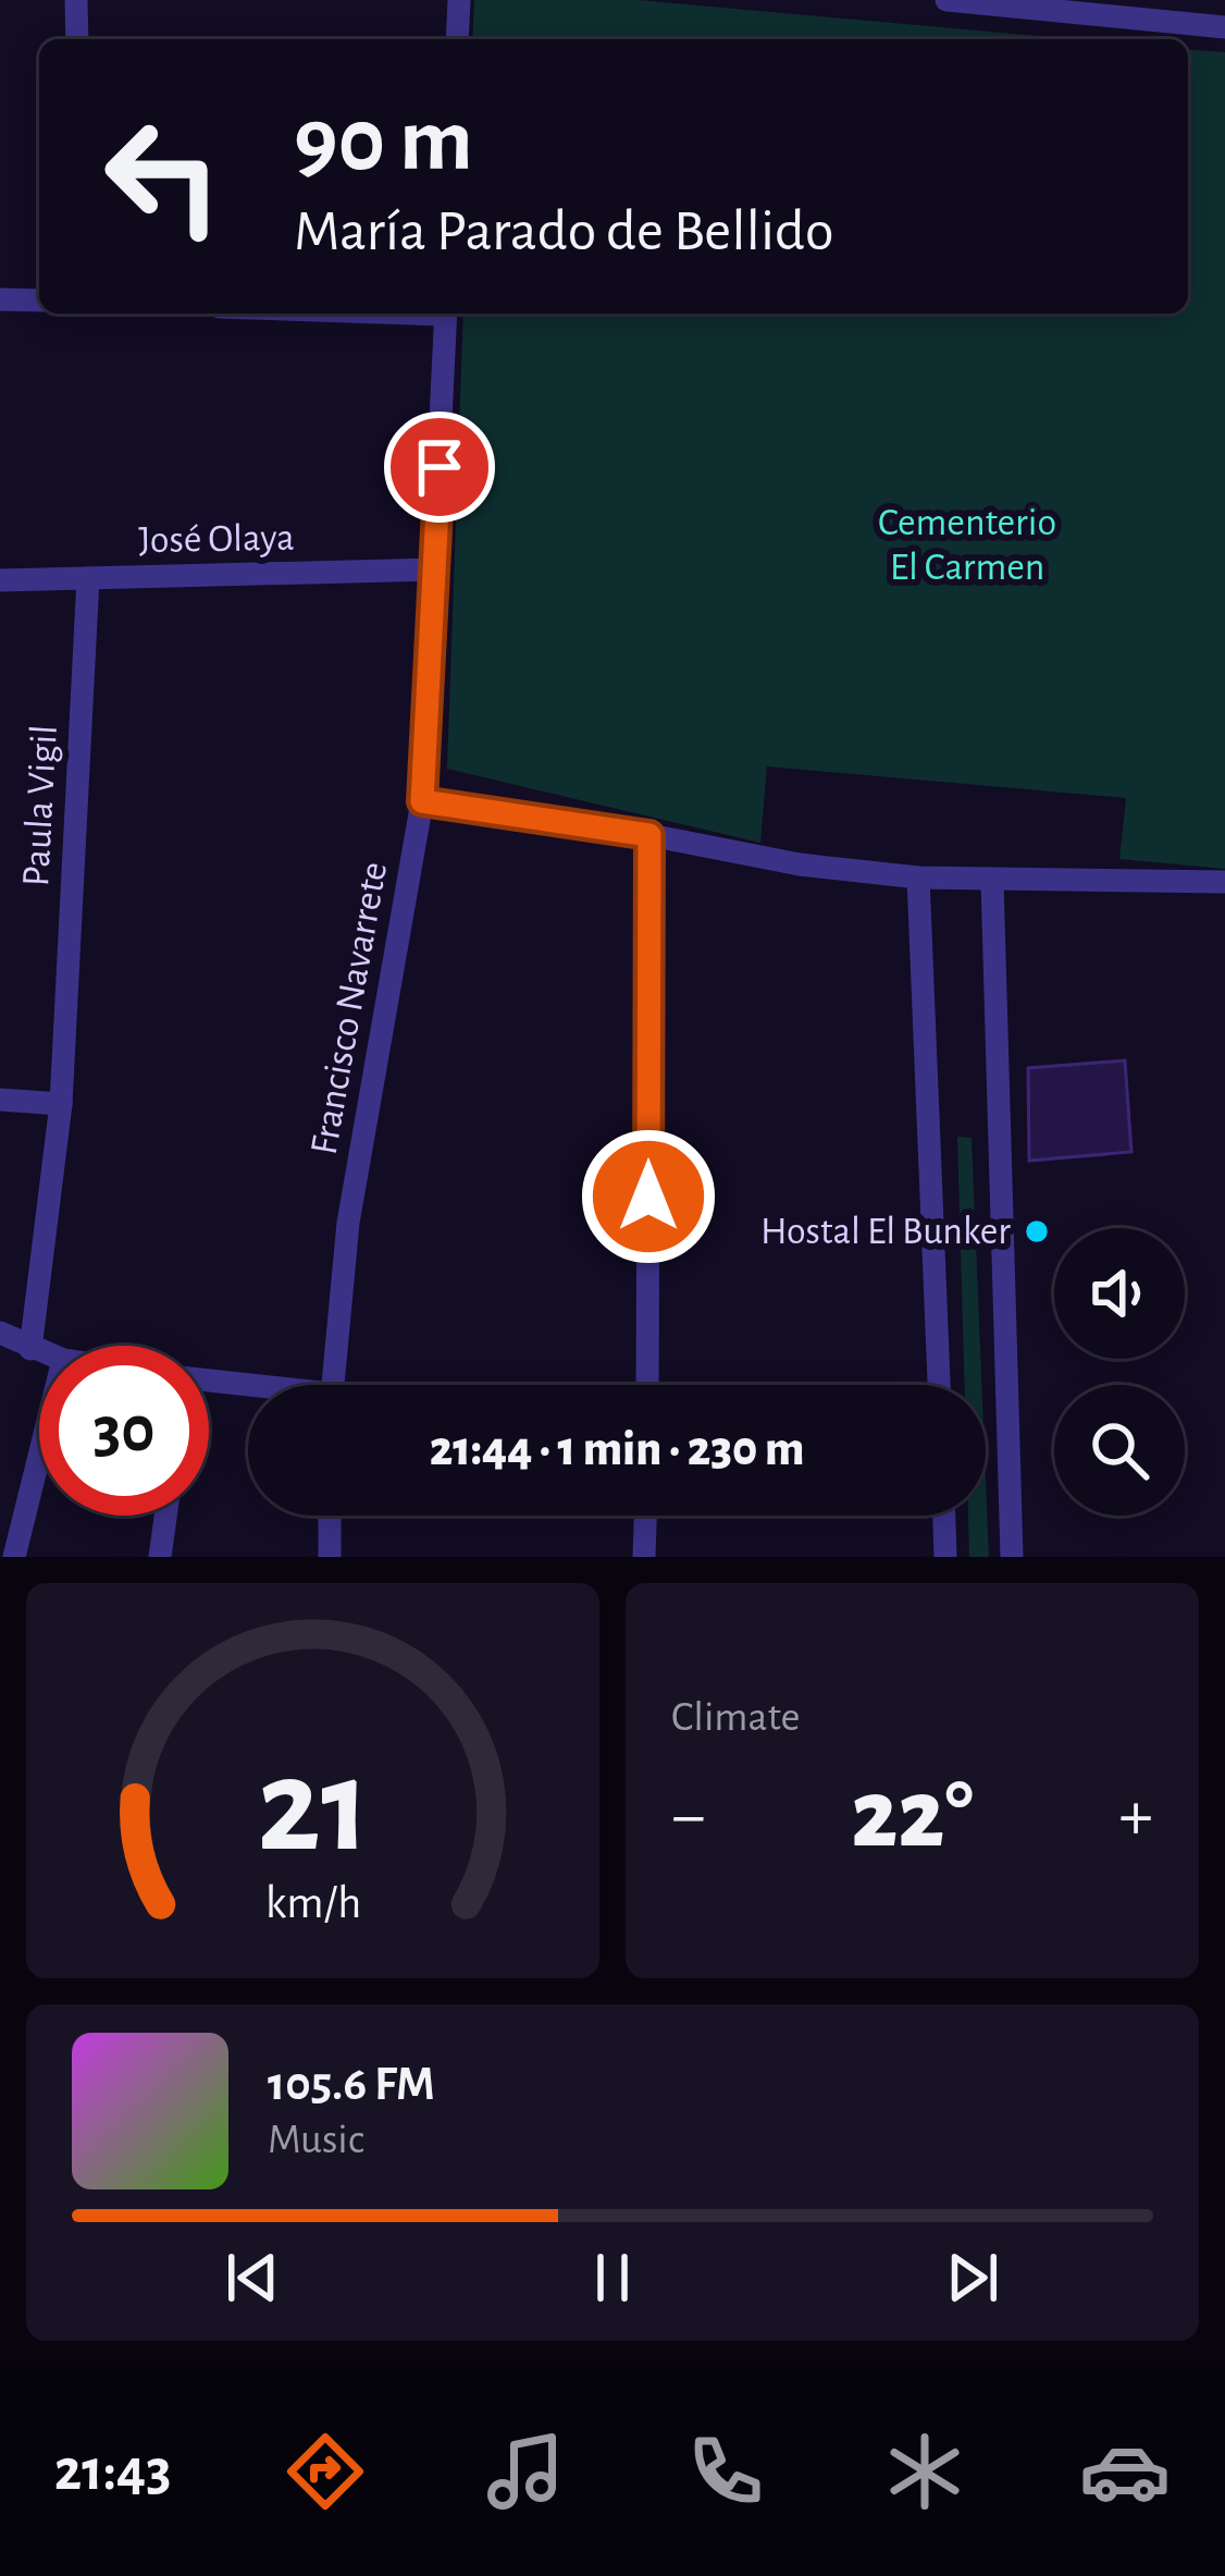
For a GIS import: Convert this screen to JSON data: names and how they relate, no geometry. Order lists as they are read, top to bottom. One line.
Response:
{"streets":{"street":["José Olaya","Paula Vigil","Francisco Navarrete"]},"crossings":[["José Olaya","Paula Vigil"],["José Olaya","Francisco Navarrete"]],"parks":["Cementerio El Carmen"],"places":["Hostal El Bunker"],"page":{"turn":["90 m","María Parado de Bellido"],"limit":"30","trip":"21:44 · 1 min · 230 m","tile":"Climate","heat":["−","22°","+"],"song":["105.6 FM","Music"],"tabs":"21:43","gauge":["21","km/h"]}}
